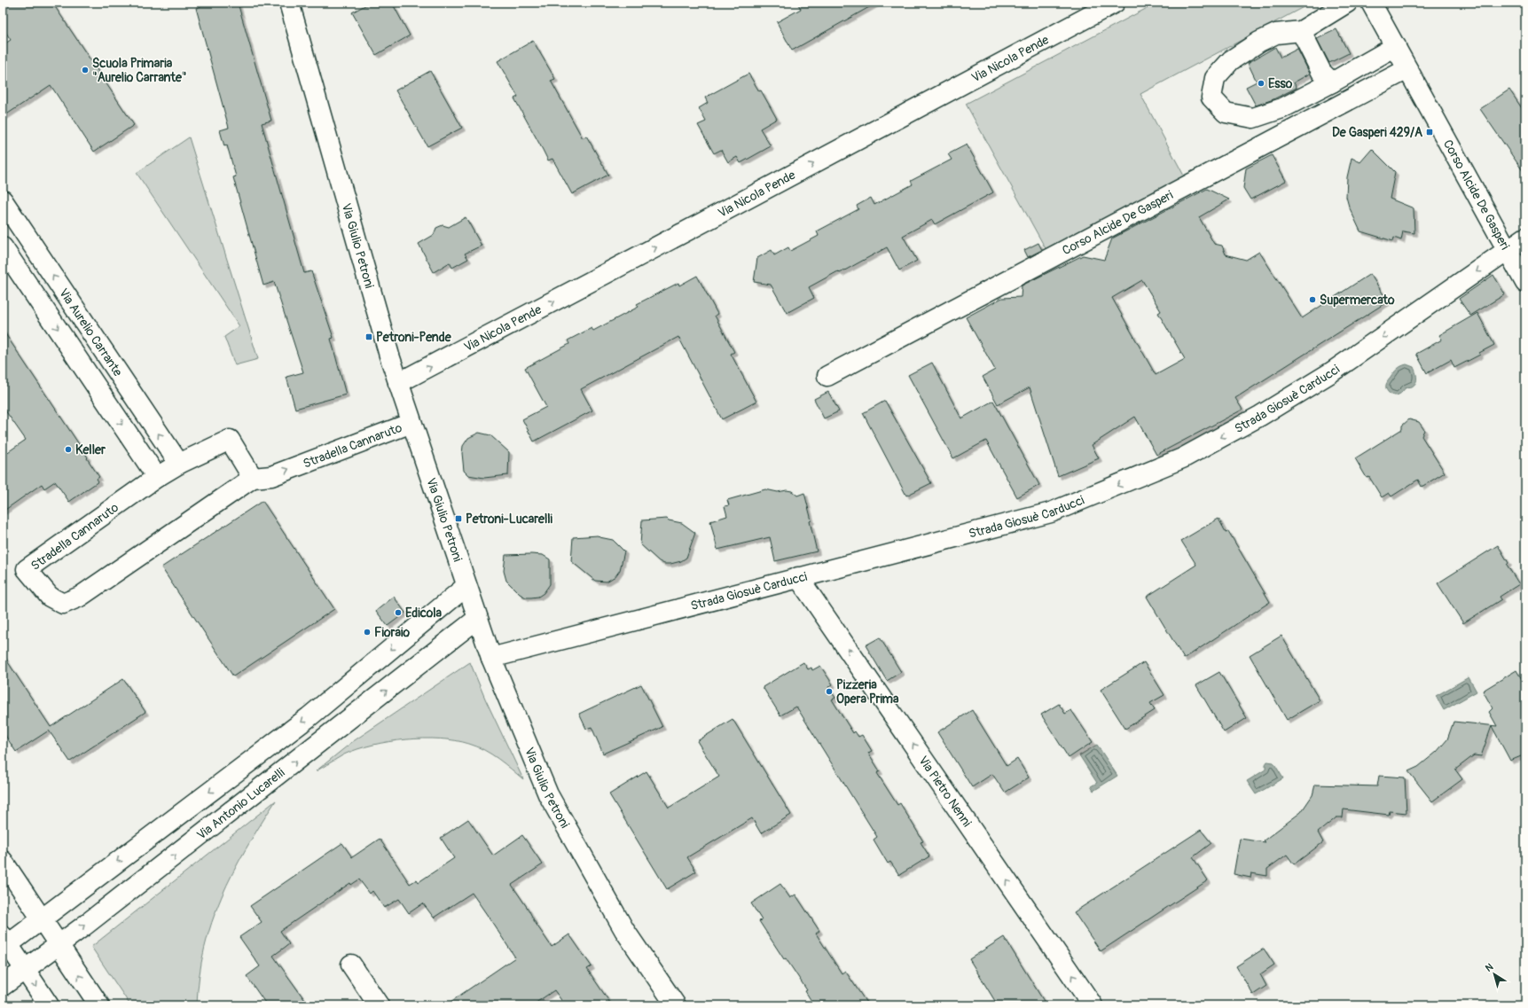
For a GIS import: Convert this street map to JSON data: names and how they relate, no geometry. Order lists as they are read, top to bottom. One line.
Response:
{"streets":{"street":["Via Nicola Pende","Corso Alcide De Gasperi","Via Giulio Petroni","Via Aurelio Carrante","Strada Giosuè Carducci","Stradella Cannaruto","Via Pietro Nenni","Via Antonio Lucarelli"]},"crossings":[["Via Nicola Pende","Via Giulio Petroni"],["Corso Alcide De Gasperi","Strada Giosuè Carducci"],["Via Giulio Petroni","Strada Giosuè Carducci"],["Via Giulio Petroni","Stradella Cannaruto"],["Via Giulio Petroni","Via Antonio Lucarelli"],["Via Aurelio Carrante","Stradella Cannaruto"],["Strada Giosuè Carducci","Via Pietro Nenni"]],"one_way":["Via Nicola Pende","Strada Giosuè Carducci","Via Pietro Nenni"],"places":{"other":["Scuola Primaria \"Aurelio Carrante\"","Esso","Supermercato","Keller","Edicola","Fioraio","Pizzeria Opera Prima"],"transit":["De Gasperi 429/A","Petroni-Pende","Petroni-Lucarelli"]},"north":"top left"}
